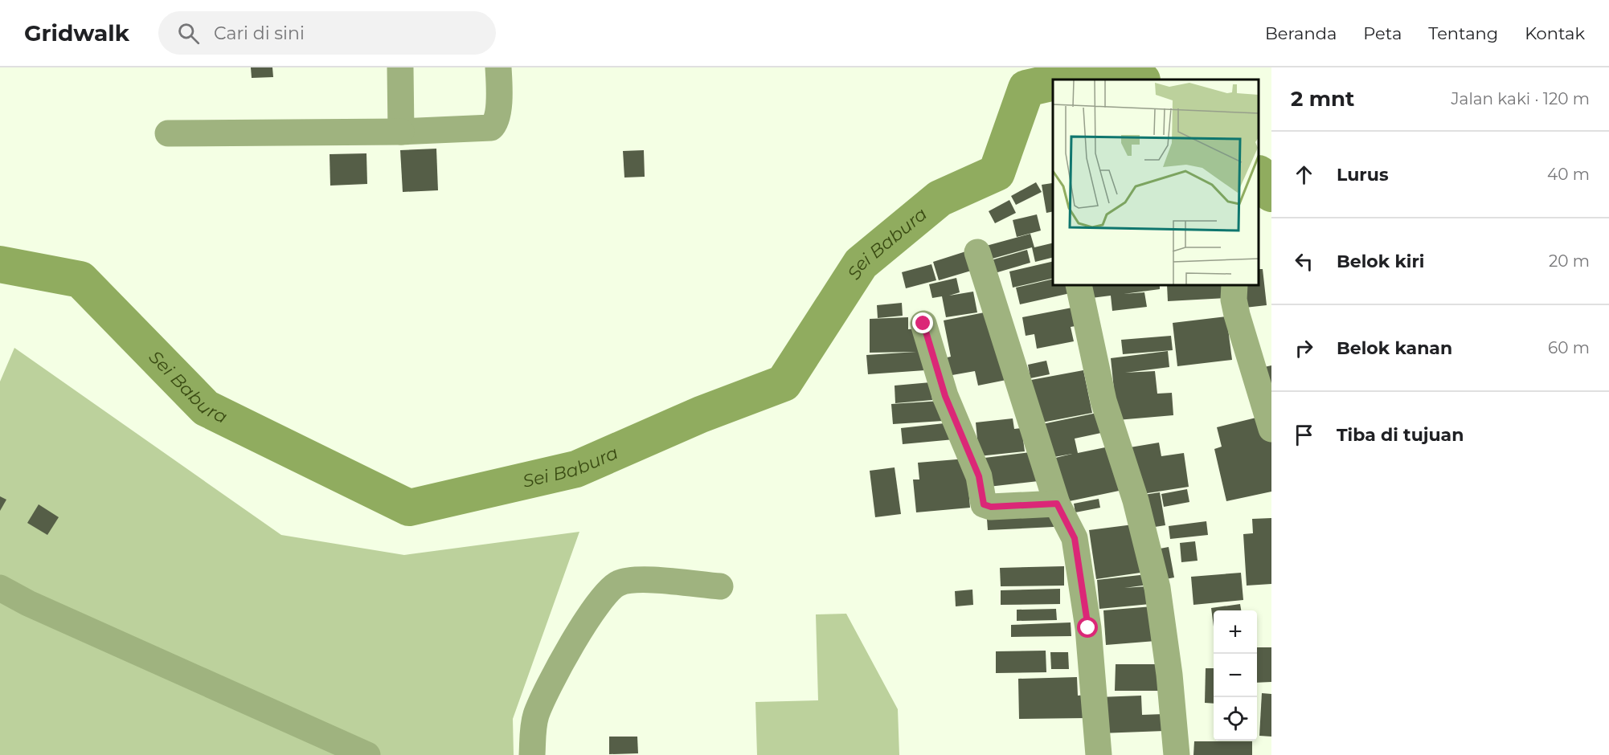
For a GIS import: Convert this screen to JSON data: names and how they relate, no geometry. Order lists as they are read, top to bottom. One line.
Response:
{"water":["Sei Babura"],"page":{"header":"Gridwalk","search":"Cari di sini","nav":["Beranda","Peta","Tentang","Kontak"],"heading":["2 mnt","Jalan kaki · 120 m"],"list":[["Lurus","40 m"],["Belok kiri","20 m"],["Belok kanan","60 m"],"Tiba di tujuan"],"map_buttons":["+","−"]}}
